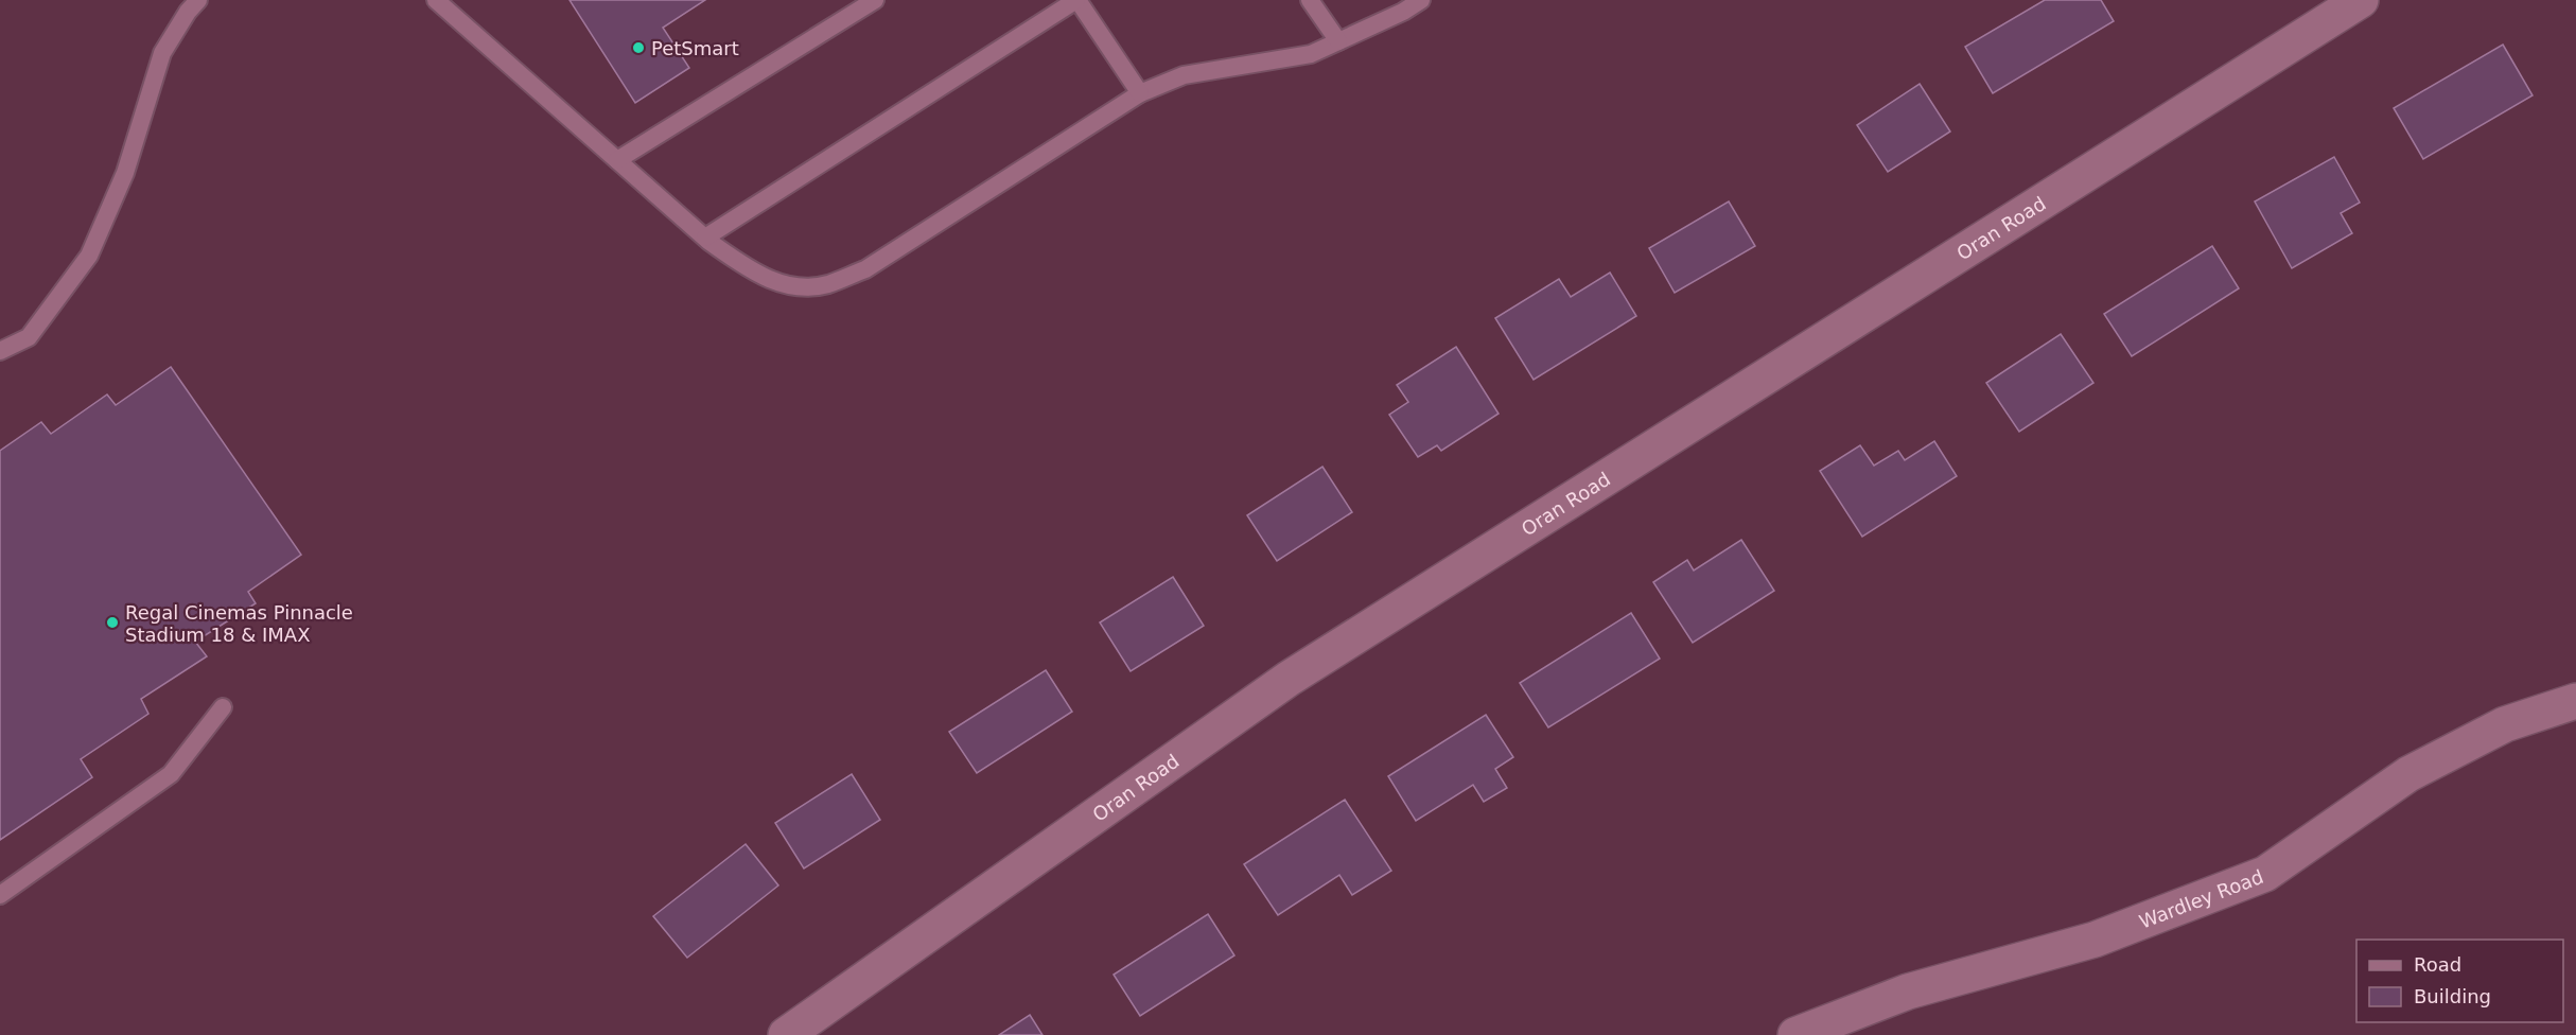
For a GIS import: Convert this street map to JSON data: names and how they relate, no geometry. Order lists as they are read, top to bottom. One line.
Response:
{"streets":{"street":["Oran Road","Wardley Road"]},"places":["PetSmart","Regal Cinemas Pinnacle Stadium 18 & IMAX"],"legend":["Road","Building"]}
